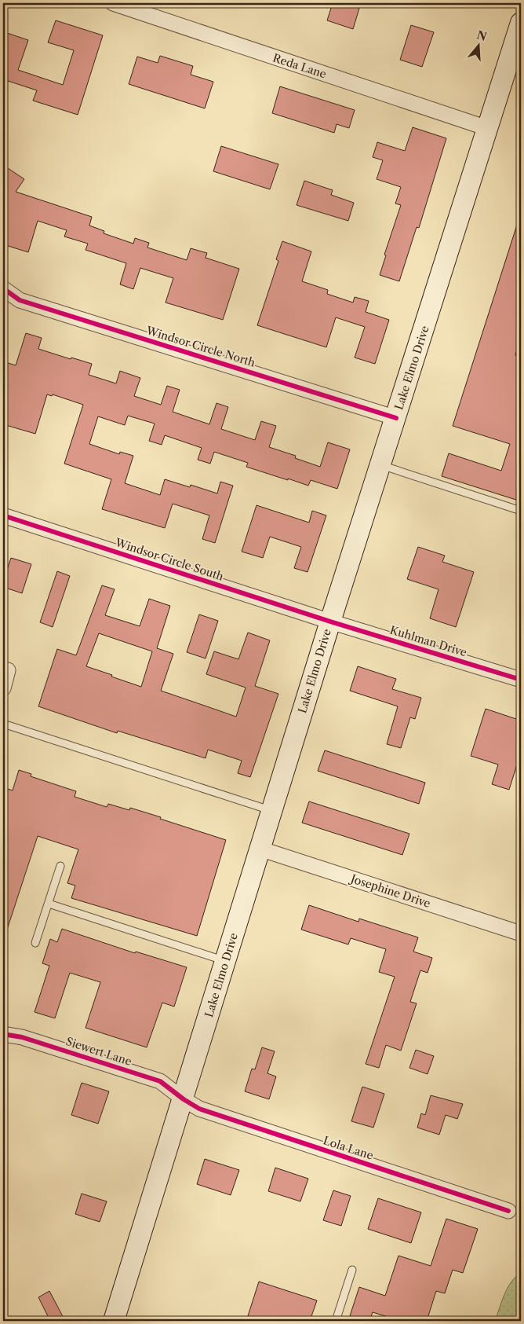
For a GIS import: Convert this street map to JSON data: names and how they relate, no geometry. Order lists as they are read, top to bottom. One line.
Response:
{"streets":{"main road":["Lake Elmo Drive"],"street":["Reda Lane","Windsor Circle North","Windsor Circle South","Kuhlman Drive","Josephine Drive","Siewert Lane","Lola Lane"]},"crossings":[["Reda Lane","Lake Elmo Drive"],["Windsor Circle North","Lake Elmo Drive"],["Lake Elmo Drive","Windsor Circle South"],["Lake Elmo Drive","Kuhlman Drive"],["Lake Elmo Drive","Josephine Drive"],["Lake Elmo Drive","Siewert Lane"],["Lake Elmo Drive","Lola Lane"],["Windsor Circle South","Kuhlman Drive"],["Siewert Lane","Lola Lane"]],"north":"top"}
